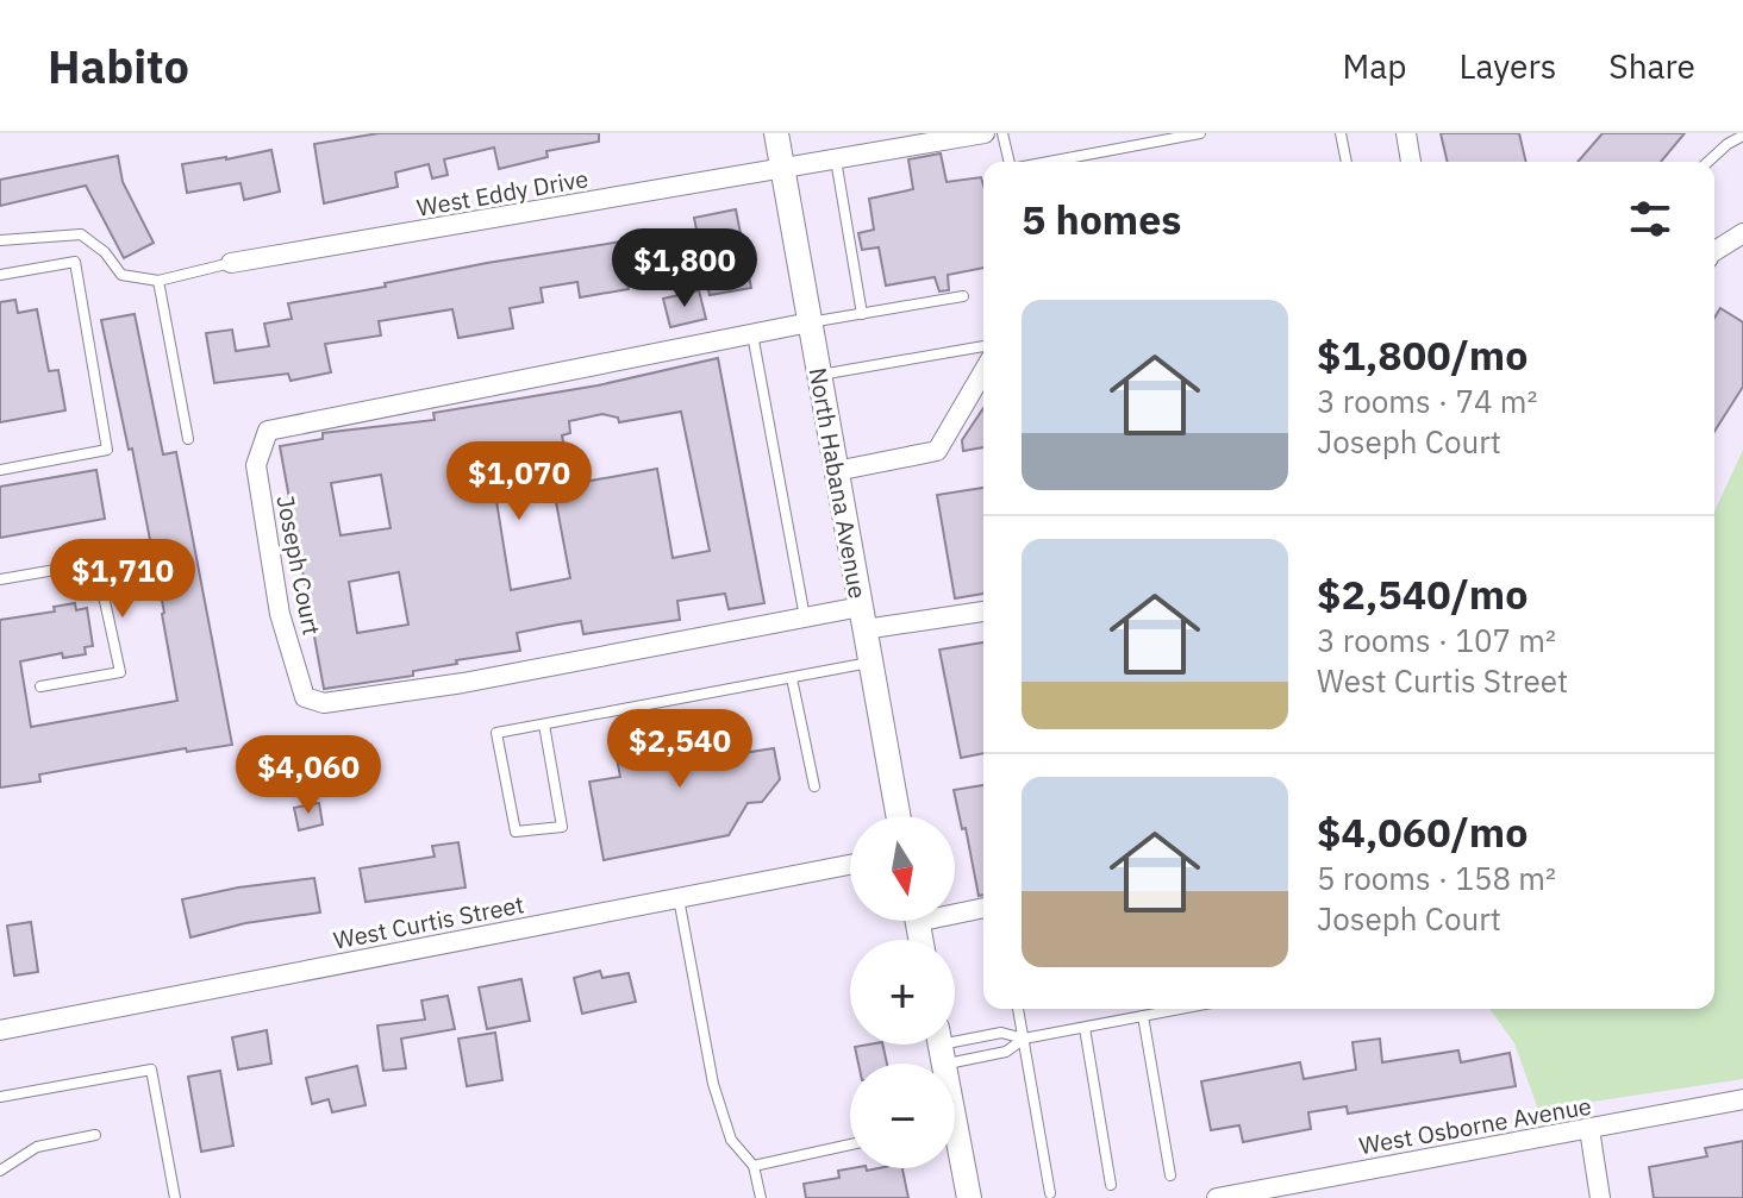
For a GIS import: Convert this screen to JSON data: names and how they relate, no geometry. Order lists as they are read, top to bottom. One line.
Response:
{"streets":{"street":["West Eddy Drive","North Habana Avenue","Joseph Court","West Curtis Street","West Osborne Avenue"]},"crossings":[["West Eddy Drive","North Habana Avenue"],["North Habana Avenue","Joseph Court"]],"north":"bottom","page":{"header":"Habito","nav":["Map","Layers","Share"],"heading":"5 homes","price":["$1,800","$1,070","$1,710","$2,540","$4,060"],"list":[{"name":"$1,800/mo","note":"3 rooms · 74 m² · Joseph Court"},{"name":"$2,540/mo","note":"3 rooms · 107 m² · West Curtis Street"},{"name":"$4,060/mo","note":"5 rooms · 158 m² · Joseph Court"}],"map_buttons":["+","−"]}}
